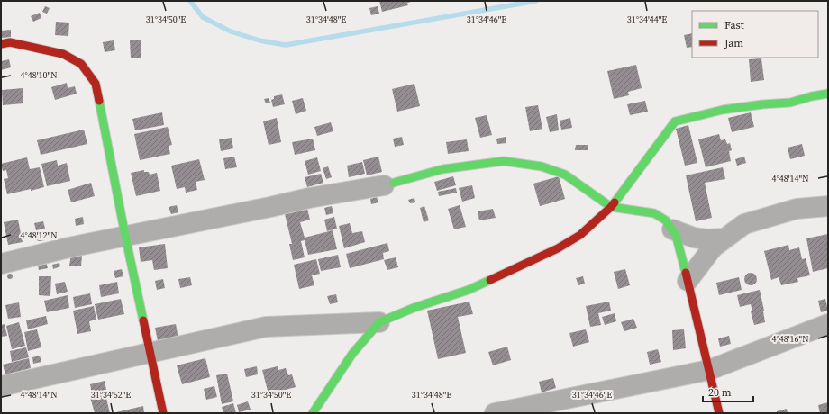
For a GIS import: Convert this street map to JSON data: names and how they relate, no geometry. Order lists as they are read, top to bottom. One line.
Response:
{"legend":["Fast","Jam"],"scale_bar":"20 m","coordinates":["31°34'50\"E","31°34'48\"E","31°34'46\"E","31°34'44\"E","4°48'10\"N","4°48'14\"N","4°48'12\"N","4°48'16\"N","31°34'52\"E"]}
